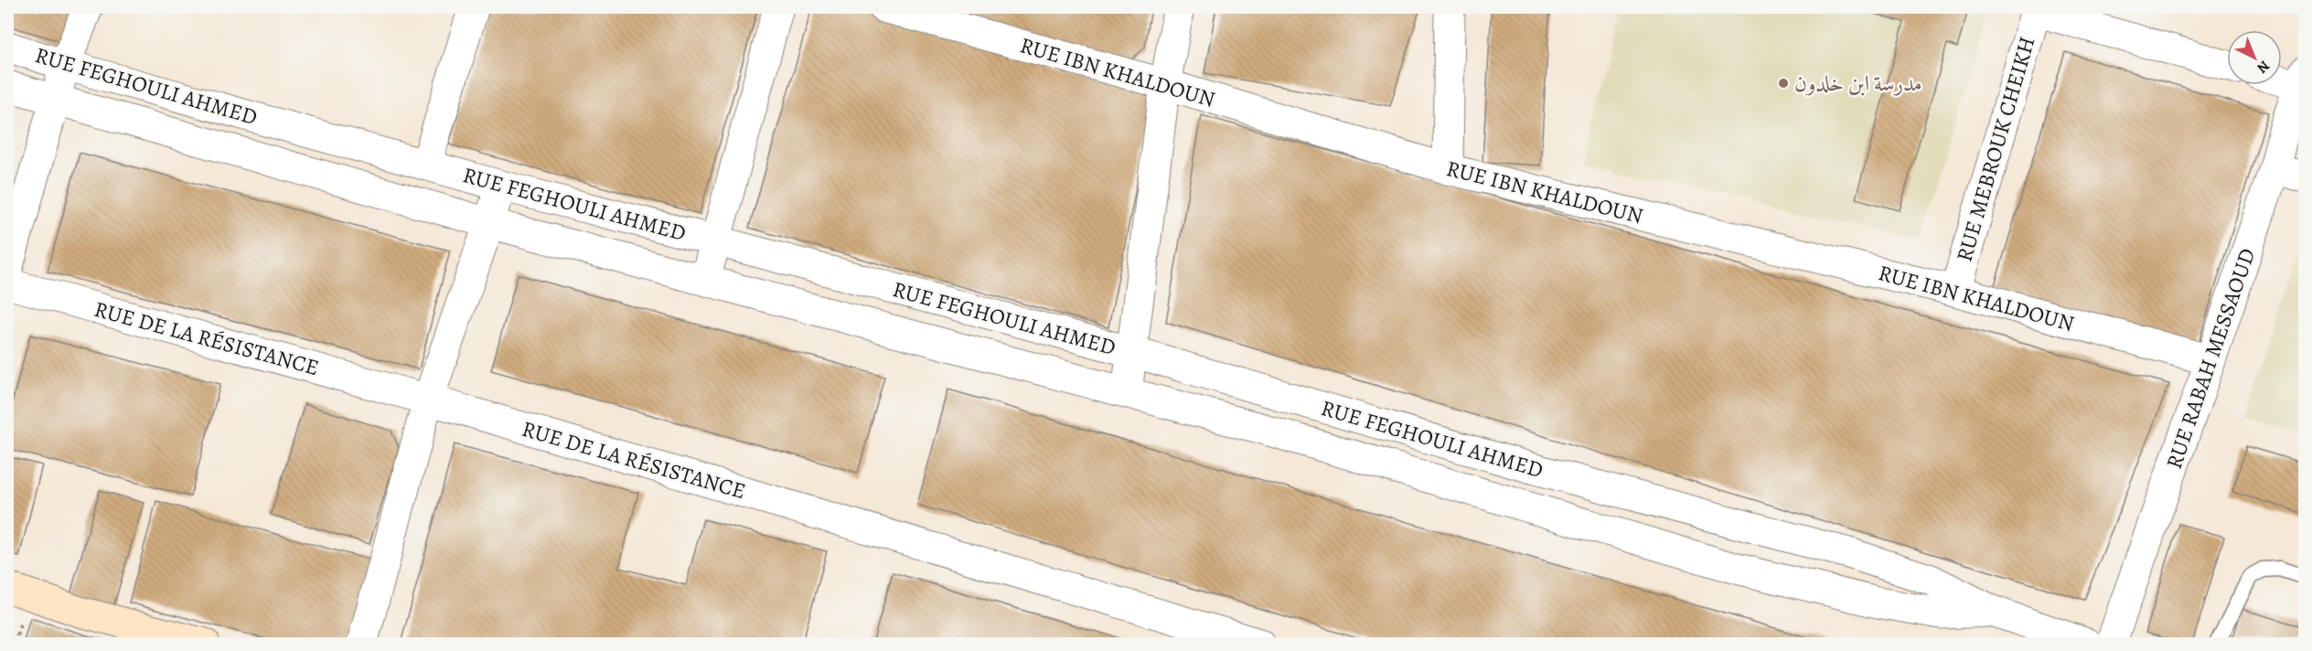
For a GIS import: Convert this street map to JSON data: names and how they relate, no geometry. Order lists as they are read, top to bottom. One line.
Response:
{"streets":{"street":["RUE IBN KHALDOUN","RUE FEGHOULI AHMED","RUE MEBROUK CHEIKH","RUE DE LA RÉSISTANCE","RUE RABAH MESSAOUD"]},"crossings":[["RUE IBN KHALDOUN","RUE MEBROUK CHEIKH"],["RUE IBN KHALDOUN","RUE RABAH MESSAOUD"]],"places":["مدرسة ابن خلدون"],"north":"bottom right"}
